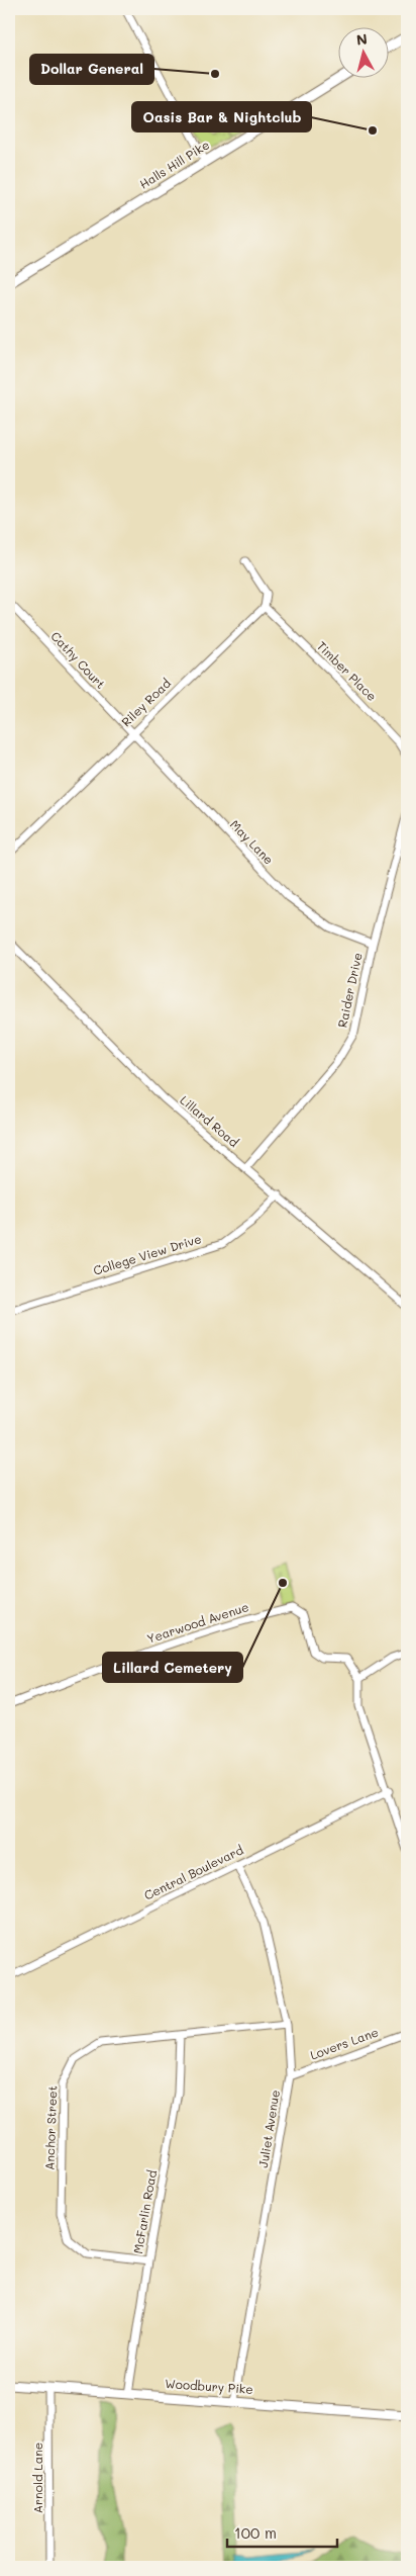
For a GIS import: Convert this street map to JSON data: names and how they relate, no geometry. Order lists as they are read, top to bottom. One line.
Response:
{"streets":{"street":["Halls Hill Pike","Cathy Court","Timber Place","Riley Road","May Lane","Raider Drive","Lillard Road","College View Drive","Yearwood Avenue","Central Boulevard","Lovers Lane","Anchor Street","Juliet Avenue","McFarlin Road","Woodbury Pike","Arnold Lane"]},"crossings":[["Cathy Court","Riley Road"],["Cathy Court","May Lane"],["Timber Place","Riley Road"],["Riley Road","May Lane"],["May Lane","Raider Drive"],["Raider Drive","Lillard Road"],["Lillard Road","College View Drive"],["Central Boulevard","Juliet Avenue"],["Lovers Lane","Juliet Avenue"],["Anchor Street","Juliet Avenue"],["Anchor Street","McFarlin Road"],["Juliet Avenue","Woodbury Pike"],["McFarlin Road","Woodbury Pike"],["Woodbury Pike","Arnold Lane"]],"places":["Dollar General","Oasis Bar & Nightclub","Lillard Cemetery"],"scale_bar":"100 m","north":"top"}
